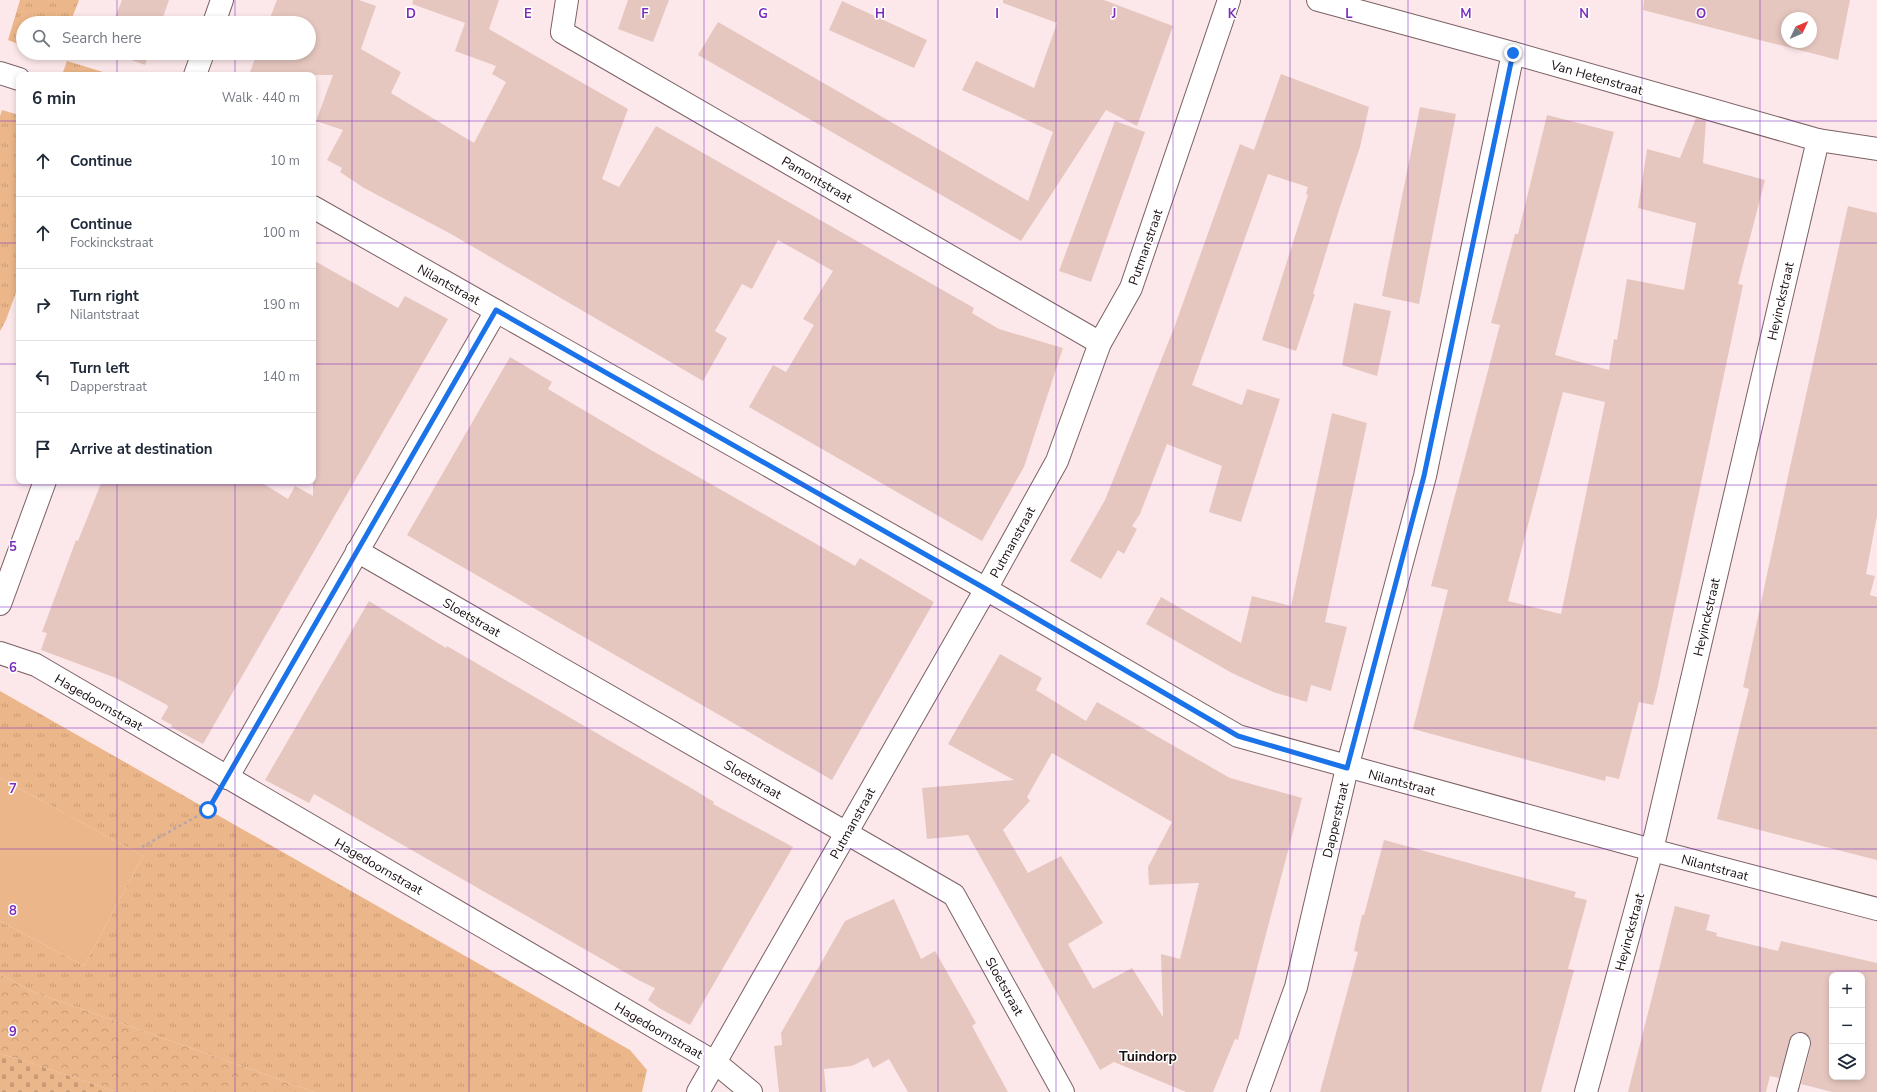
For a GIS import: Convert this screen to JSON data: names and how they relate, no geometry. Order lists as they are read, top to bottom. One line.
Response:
{"streets":{"street":["Van Hetenstraat","Pamontstraat","Putmanstraat","Nilantstraat","Heyinckstraat","Sloetstraat","Hagedoornstraat","Dapperstraat"]},"crossings":[["Van Hetenstraat","Heyinckstraat"],["Van Hetenstraat","Dapperstraat"],["Pamontstraat","Putmanstraat"],["Putmanstraat","Nilantstraat"],["Putmanstraat","Sloetstraat"],["Putmanstraat","Hagedoornstraat"],["Nilantstraat","Heyinckstraat"],["Nilantstraat","Dapperstraat"]],"districts":["Tuindorp"],"north":"top right","page":{"search":"Search here","heading":["6 min","Walk · 440 m"],"list":[["Continue","10 m"],["Continue","Fockinckstraat","100 m"],["Turn right","Nilantstraat","190 m"],["Turn left","Dapperstraat","140 m"],"Arrive at destination"],"map_buttons":["+","−"]},"grid":{"columns":["D","E","F","G","H","I","J","K","L","M","N","O"],"rows":["5","6","7","8","9"]}}
